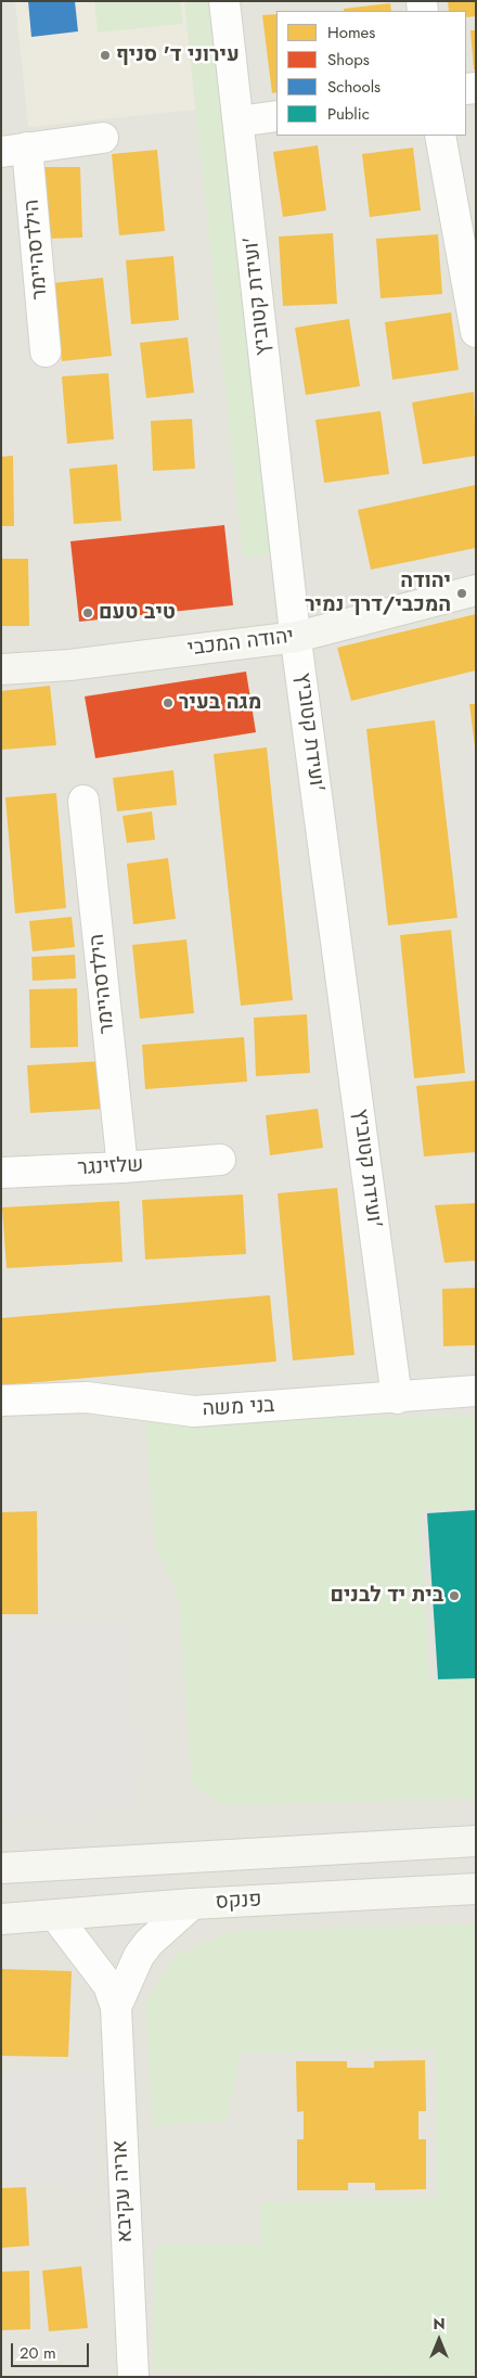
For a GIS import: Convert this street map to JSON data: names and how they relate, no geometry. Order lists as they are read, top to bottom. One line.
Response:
{"streets":{"main road":["יהודה המכבי","פנקס"],"street":["הילדסהיימר","ועידת קטוביץ'","שלזינגר","בני משה","אריה עקיבא"]},"crossings":[["הילדסהיימר","שלזינגר"],["ועידת קטוביץ'","יהודה המכבי"],["ועידת קטוביץ'","בני משה"],["פנקס","אריה עקיבא"]],"places":["עירוני ד' סניף","יהודה המכבי/דרך נמיר","טיב טעם","מגה בעיר","בית יד לבנים"],"legend":["Homes","Shops","Schools","Public"],"scale_bar":"20 m","north":"top"}
